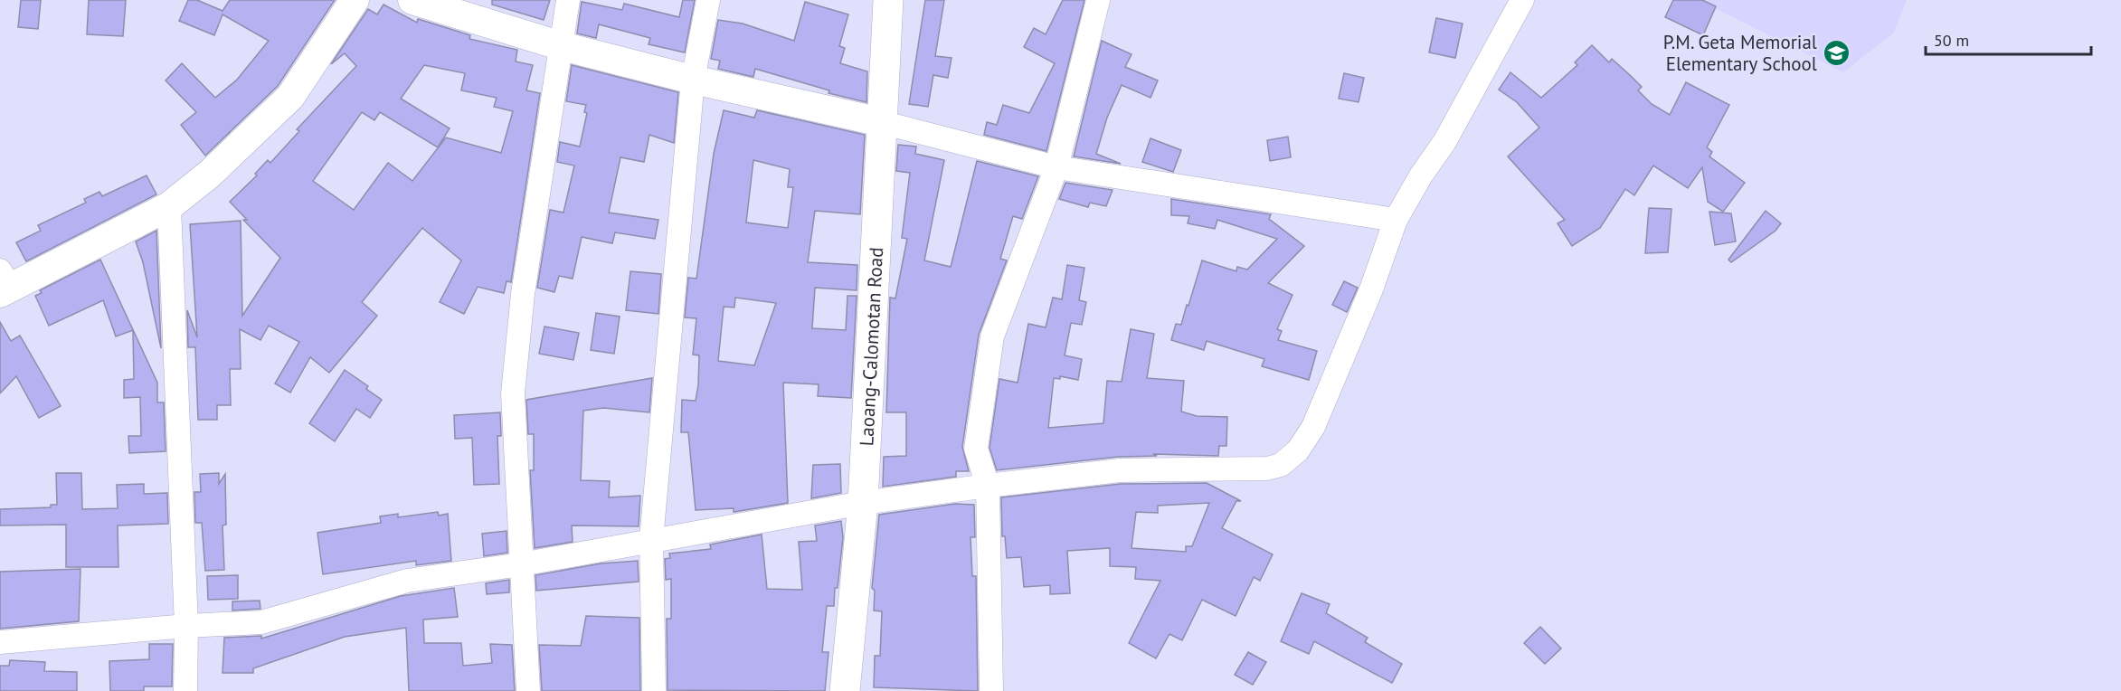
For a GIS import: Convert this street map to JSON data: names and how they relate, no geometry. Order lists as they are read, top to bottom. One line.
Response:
{"streets":{"main road":["Laoang-Calomotan Road"]},"places":{"school or university":["P.M. Geta Memorial Elementary School"]},"scale_bar":"50 m"}
